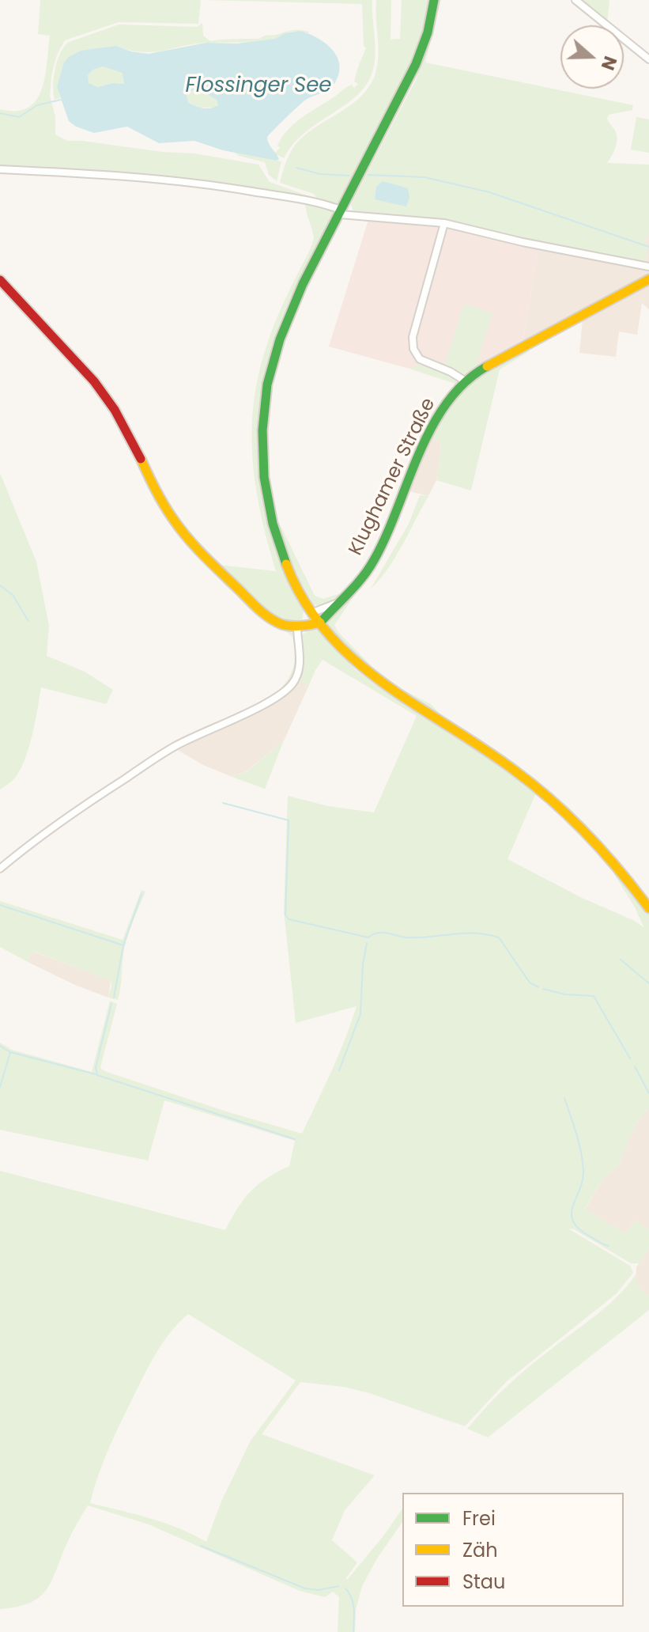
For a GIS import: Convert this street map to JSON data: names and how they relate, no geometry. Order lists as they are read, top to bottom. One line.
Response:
{"streets":{"main road":["Klughamer Straße"]},"water":["Flossinger See"],"legend":["Frei","Zäh","Stau"],"north":"right"}
